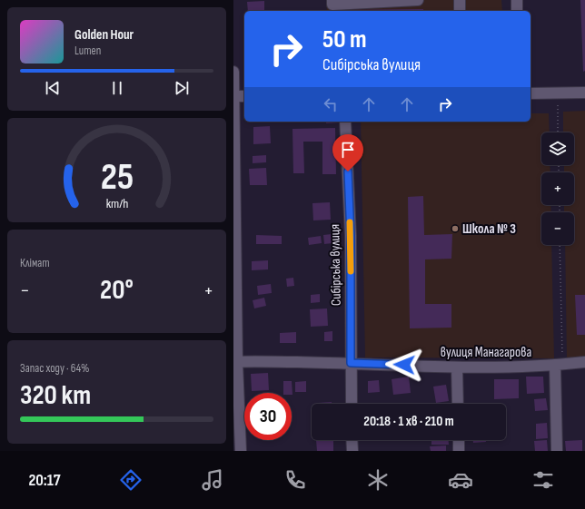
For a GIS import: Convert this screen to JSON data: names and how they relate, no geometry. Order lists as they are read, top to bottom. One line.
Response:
{"streets":{"street":["Сибірська вулиця","вулиця Манагарова"]},"crossings":[["Сибірська вулиця","вулиця Манагарова"]],"places":["Школа № 3"],"page":{"turn":["50 m","Сибірська вулиця"],"song":["Golden Hour","Lumen"],"map_buttons":["+","−"],"tile":["Клімат",["Запас ходу · 64%","320 km"]],"heat":["−","20°","+"],"limit":"30","trip":"20:18 · 1 хв · 210 m","tabs":"20:17","gauge":["25","km/h"]}}
